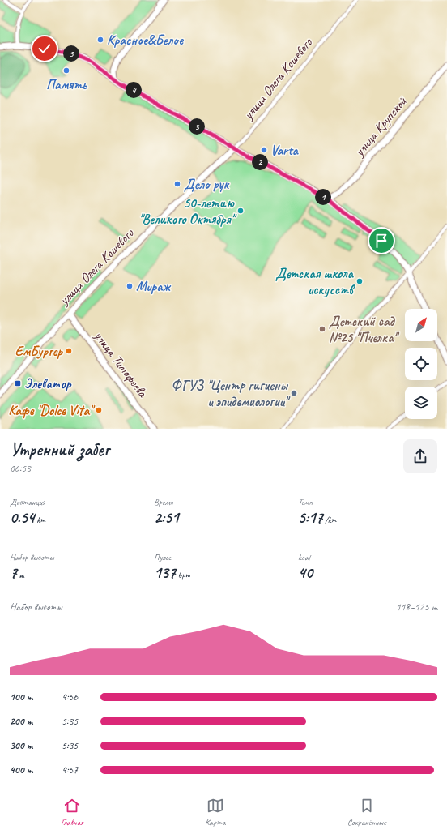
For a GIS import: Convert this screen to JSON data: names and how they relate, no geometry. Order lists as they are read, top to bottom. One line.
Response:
{"streets":{"street":["улица Олега Кошевого","улица Крупской","улица Тимофеева"]},"crossings":[["улица Олега Кошевого","улица Тимофеева"]],"places":{"other":["Красное&Белое","Память","Varta","Дело рук","50-летию \"Великого Октября\"","Детская школа искусств","Мираж","Детский сад №25 \"Пчелка\"","ЕмБургер","ФГУЗ \"Центр гигиены и эпидемиологии\"","Кафе \"Dolce Vita\""],"transit":["Элеватор"]},"north":"top right","page":{"pins":["5","4","3","2","1"],"heading":["Утренний забег","06:53"],"stats":[["Дистанция","0.54 km"],["Время","2:51"],["Темп","5:17 /km"],["Набор высоты","7 m"],["Пульс","137 bpm"],["kcal","40"]],"chart":["Набор высоты","118–125 m"],"list":[{"name":"100 m","note":"4:56"},{"name":"200 m","note":"5:35"},{"name":"300 m","note":"5:35"},{"name":"400 m","note":"4:57"}],"tabs":["Главная","Карта","Сохранённые"]}}
